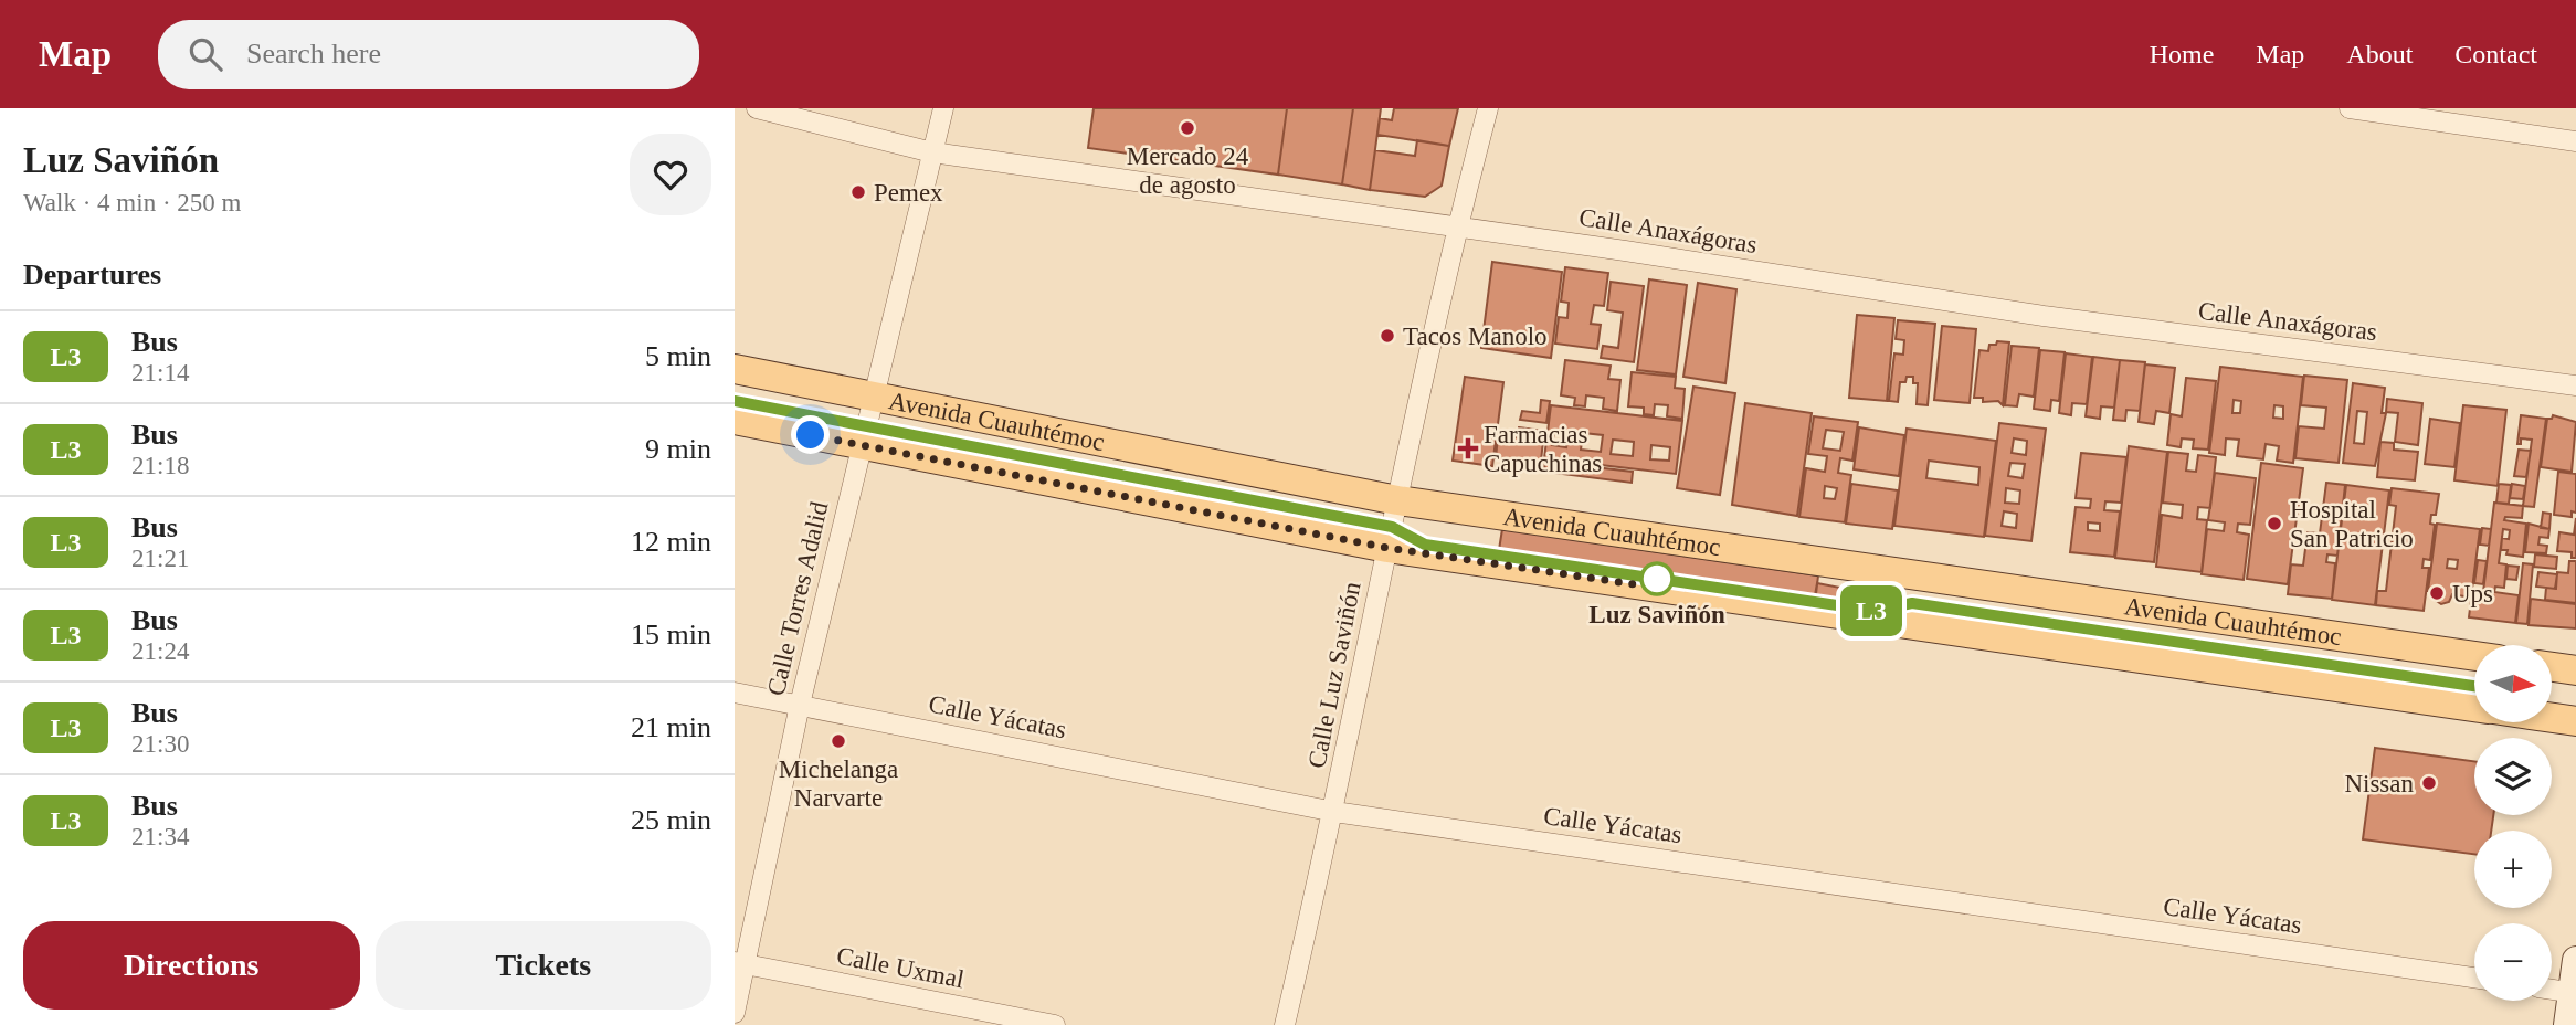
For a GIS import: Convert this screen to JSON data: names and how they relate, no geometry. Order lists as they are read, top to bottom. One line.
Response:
{"streets":{"main road":["Avenida Cuauhtémoc"],"street":["Calle Anaxágoras","Calle Torres Adalid","Calle Luz Saviñón","Calle Yácatas","Calle Uxmal"]},"crossings":[["Calle Anaxágoras","Calle Torres Adalid"],["Calle Anaxágoras","Calle Luz Saviñón"],["Avenida Cuauhtémoc","Calle Torres Adalid"],["Avenida Cuauhtémoc","Calle Luz Saviñón"],["Calle Torres Adalid","Calle Yácatas"],["Calle Torres Adalid","Calle Uxmal"],["Calle Luz Saviñón","Calle Yácatas"]],"places":{"other":["Mercado 24 de agosto","Pemex","Tacos Manolo","Hospital San Patricio","Luz Saviñón","Ups","Michelanga Narvarte","Nissan"],"health":["Farmacias Capuchinas"]},"lines":["bus line L3"],"north":"right","page":{"header":"Map","search":"Search here","nav":["Home","Map","About","Contact"],"heading":[["Luz Saviñón","Walk · 4 min · 250 m"],"Departures"],"on_map":"L3","list":[{"mark":"L3","name":"Bus","note":"21:14","value":"5 min"},{"mark":"L3","name":"Bus","note":"21:18","value":"9 min"},{"mark":"L3","name":"Bus","note":"21:21","value":"12 min"},{"mark":"L3","name":"Bus","note":"21:24","value":"15 min"},{"mark":"L3","name":"Bus","note":"21:30","value":"21 min"},{"mark":"L3","name":"Bus","note":"21:34","value":"25 min"}],"map_buttons":["+","−"],"buttons":["Directions","Tickets"]}}
